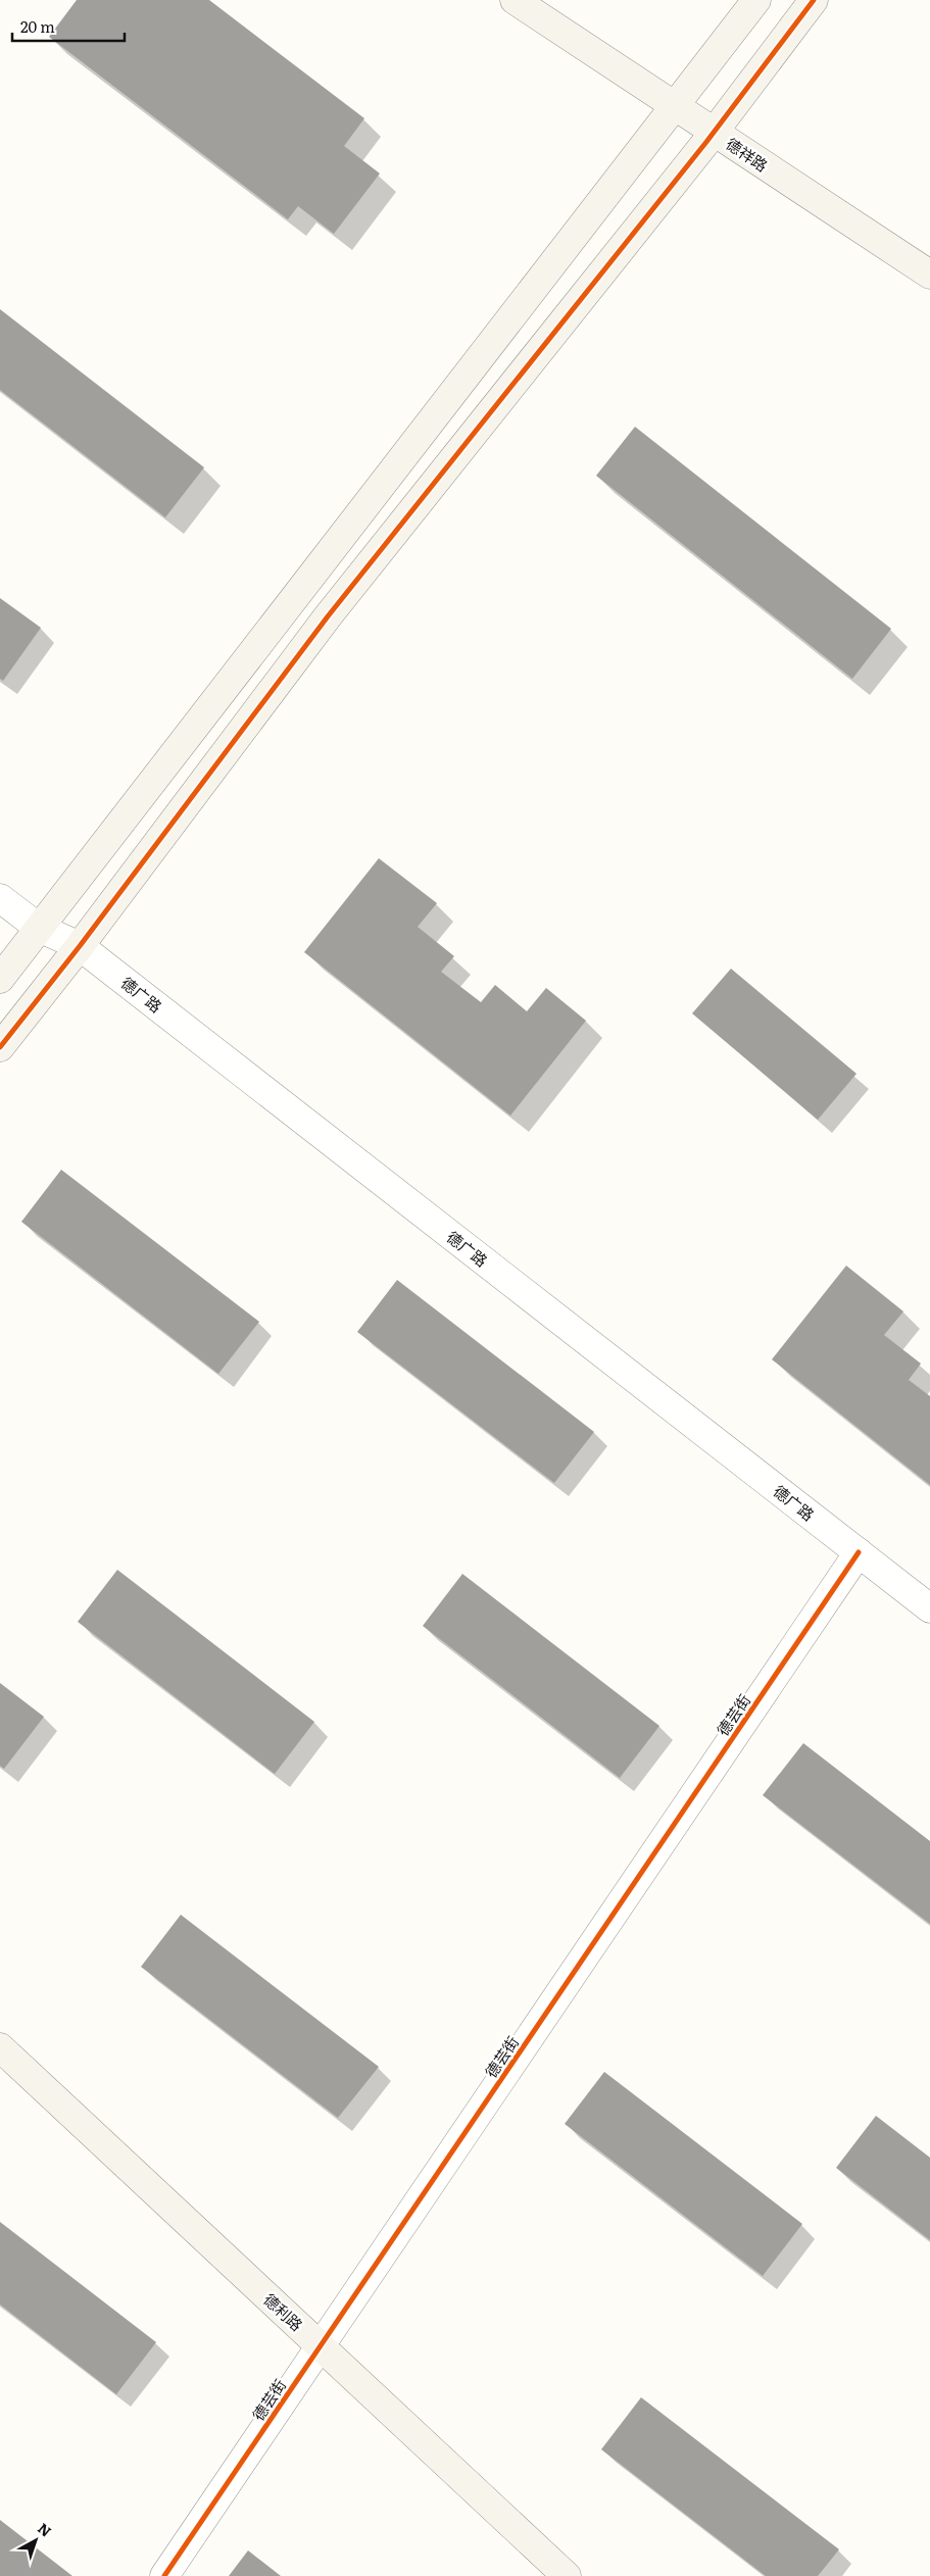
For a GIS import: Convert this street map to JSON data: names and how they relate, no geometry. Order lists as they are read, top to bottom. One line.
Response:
{"streets":{"street":["德祥路","德广路","德芸街","德利路"]},"crossings":[["德广路","德芸街"],["德芸街","德利路"]],"scale_bar":"20 m","north":"top right"}
